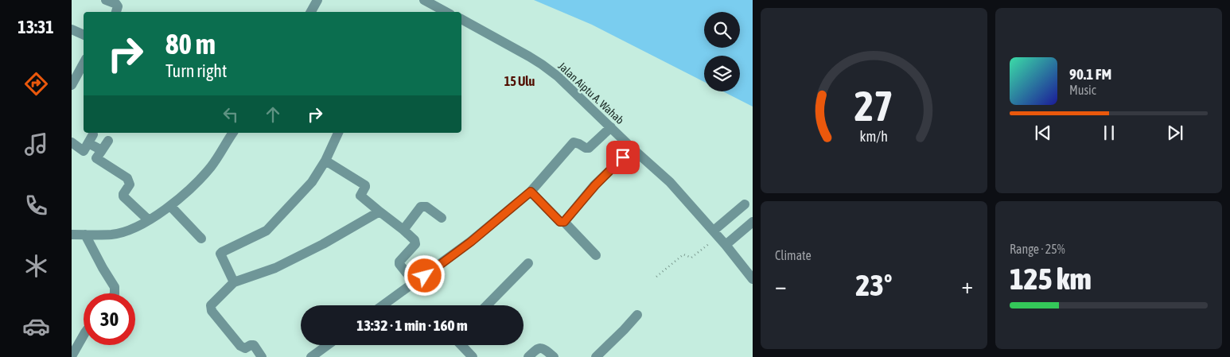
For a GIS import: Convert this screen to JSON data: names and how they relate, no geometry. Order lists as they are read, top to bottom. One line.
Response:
{"streets":{"street":["Jalan Aiptu A. Wahab"]},"districts":["15 Ulu"],"page":{"tabs":"13:31","turn":["80 m","Turn right"],"song":["90.1 FM","Music"],"tile":["Climate",["Range · 25%","125 km"]],"heat":["−","23°","+"],"limit":"30","trip":"13:32 · 1 min · 160 m","gauge":["27","km/h"]}}
